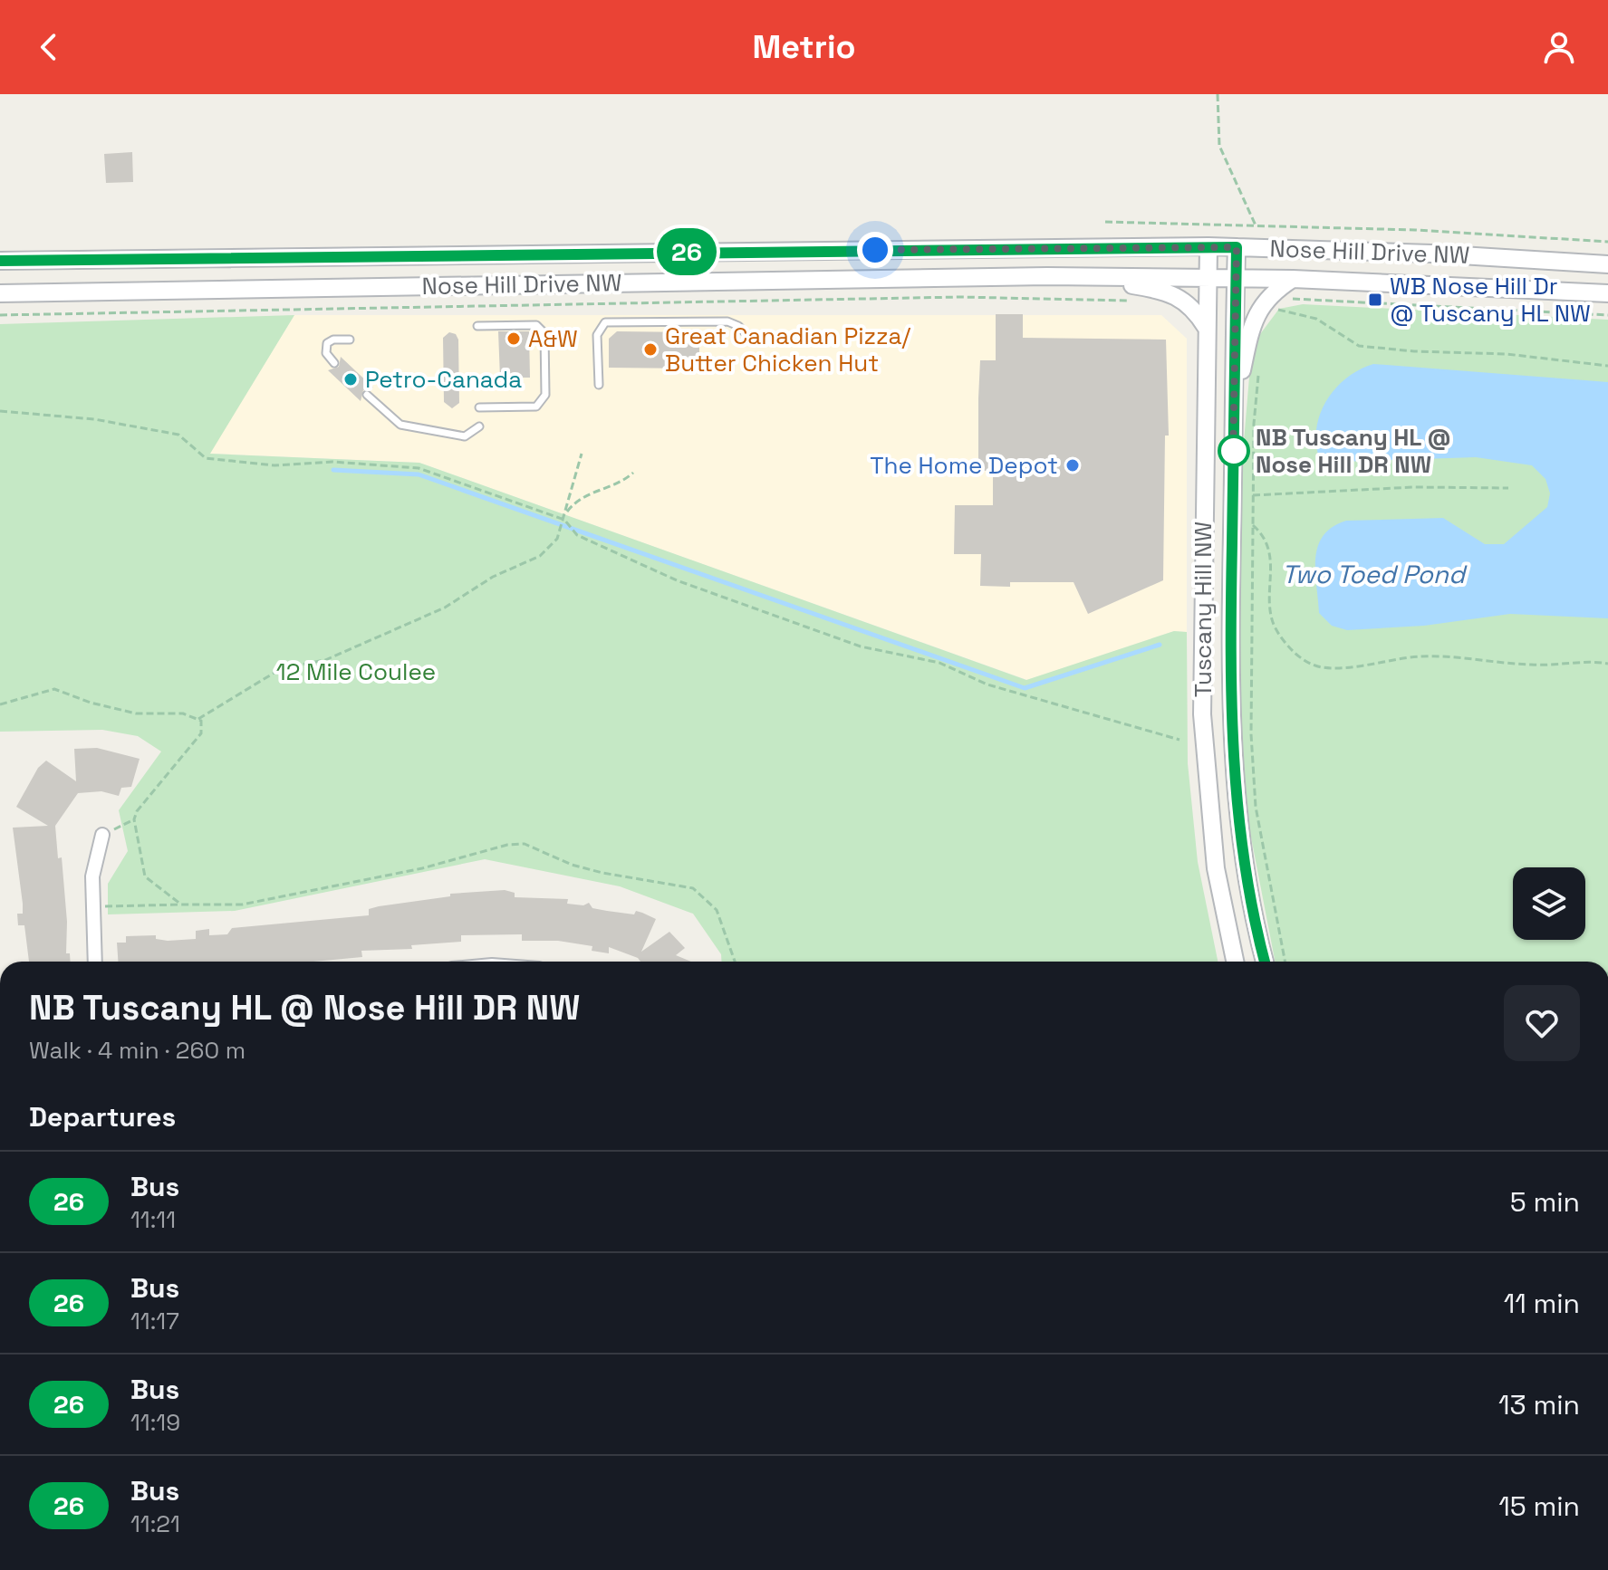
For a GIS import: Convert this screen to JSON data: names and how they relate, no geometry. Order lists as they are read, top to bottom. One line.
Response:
{"streets":{"street":["Nose Hill Drive NW","Tuscany Hill NW"]},"crossings":[["Nose Hill Drive NW","Tuscany Hill NW"]],"water":["Two Toed Pond"],"parks":["12 Mile Coulee"],"places":{"transit":["WB Nose Hill Dr @ Tuscany HL NW"],"other":["A&W","Great Canadian Pizza/ Butter Chicken Hut","Petro-Canada","NB Tuscany HL @ Nose Hill DR NW","The Home Depot"]},"lines":["bus line 26"],"page":{"header":"Metrio","on_map":"26","heading":[["NB Tuscany HL @ Nose Hill DR NW","Walk · 4 min · 260 m"],"Departures"],"list":[{"mark":"26","name":"Bus","note":"11:11","value":"5 min"},{"mark":"26","name":"Bus","note":"11:17","value":"11 min"},{"mark":"26","name":"Bus","note":"11:19","value":"13 min"},{"mark":"26","name":"Bus","note":"11:21","value":"15 min"}]}}
